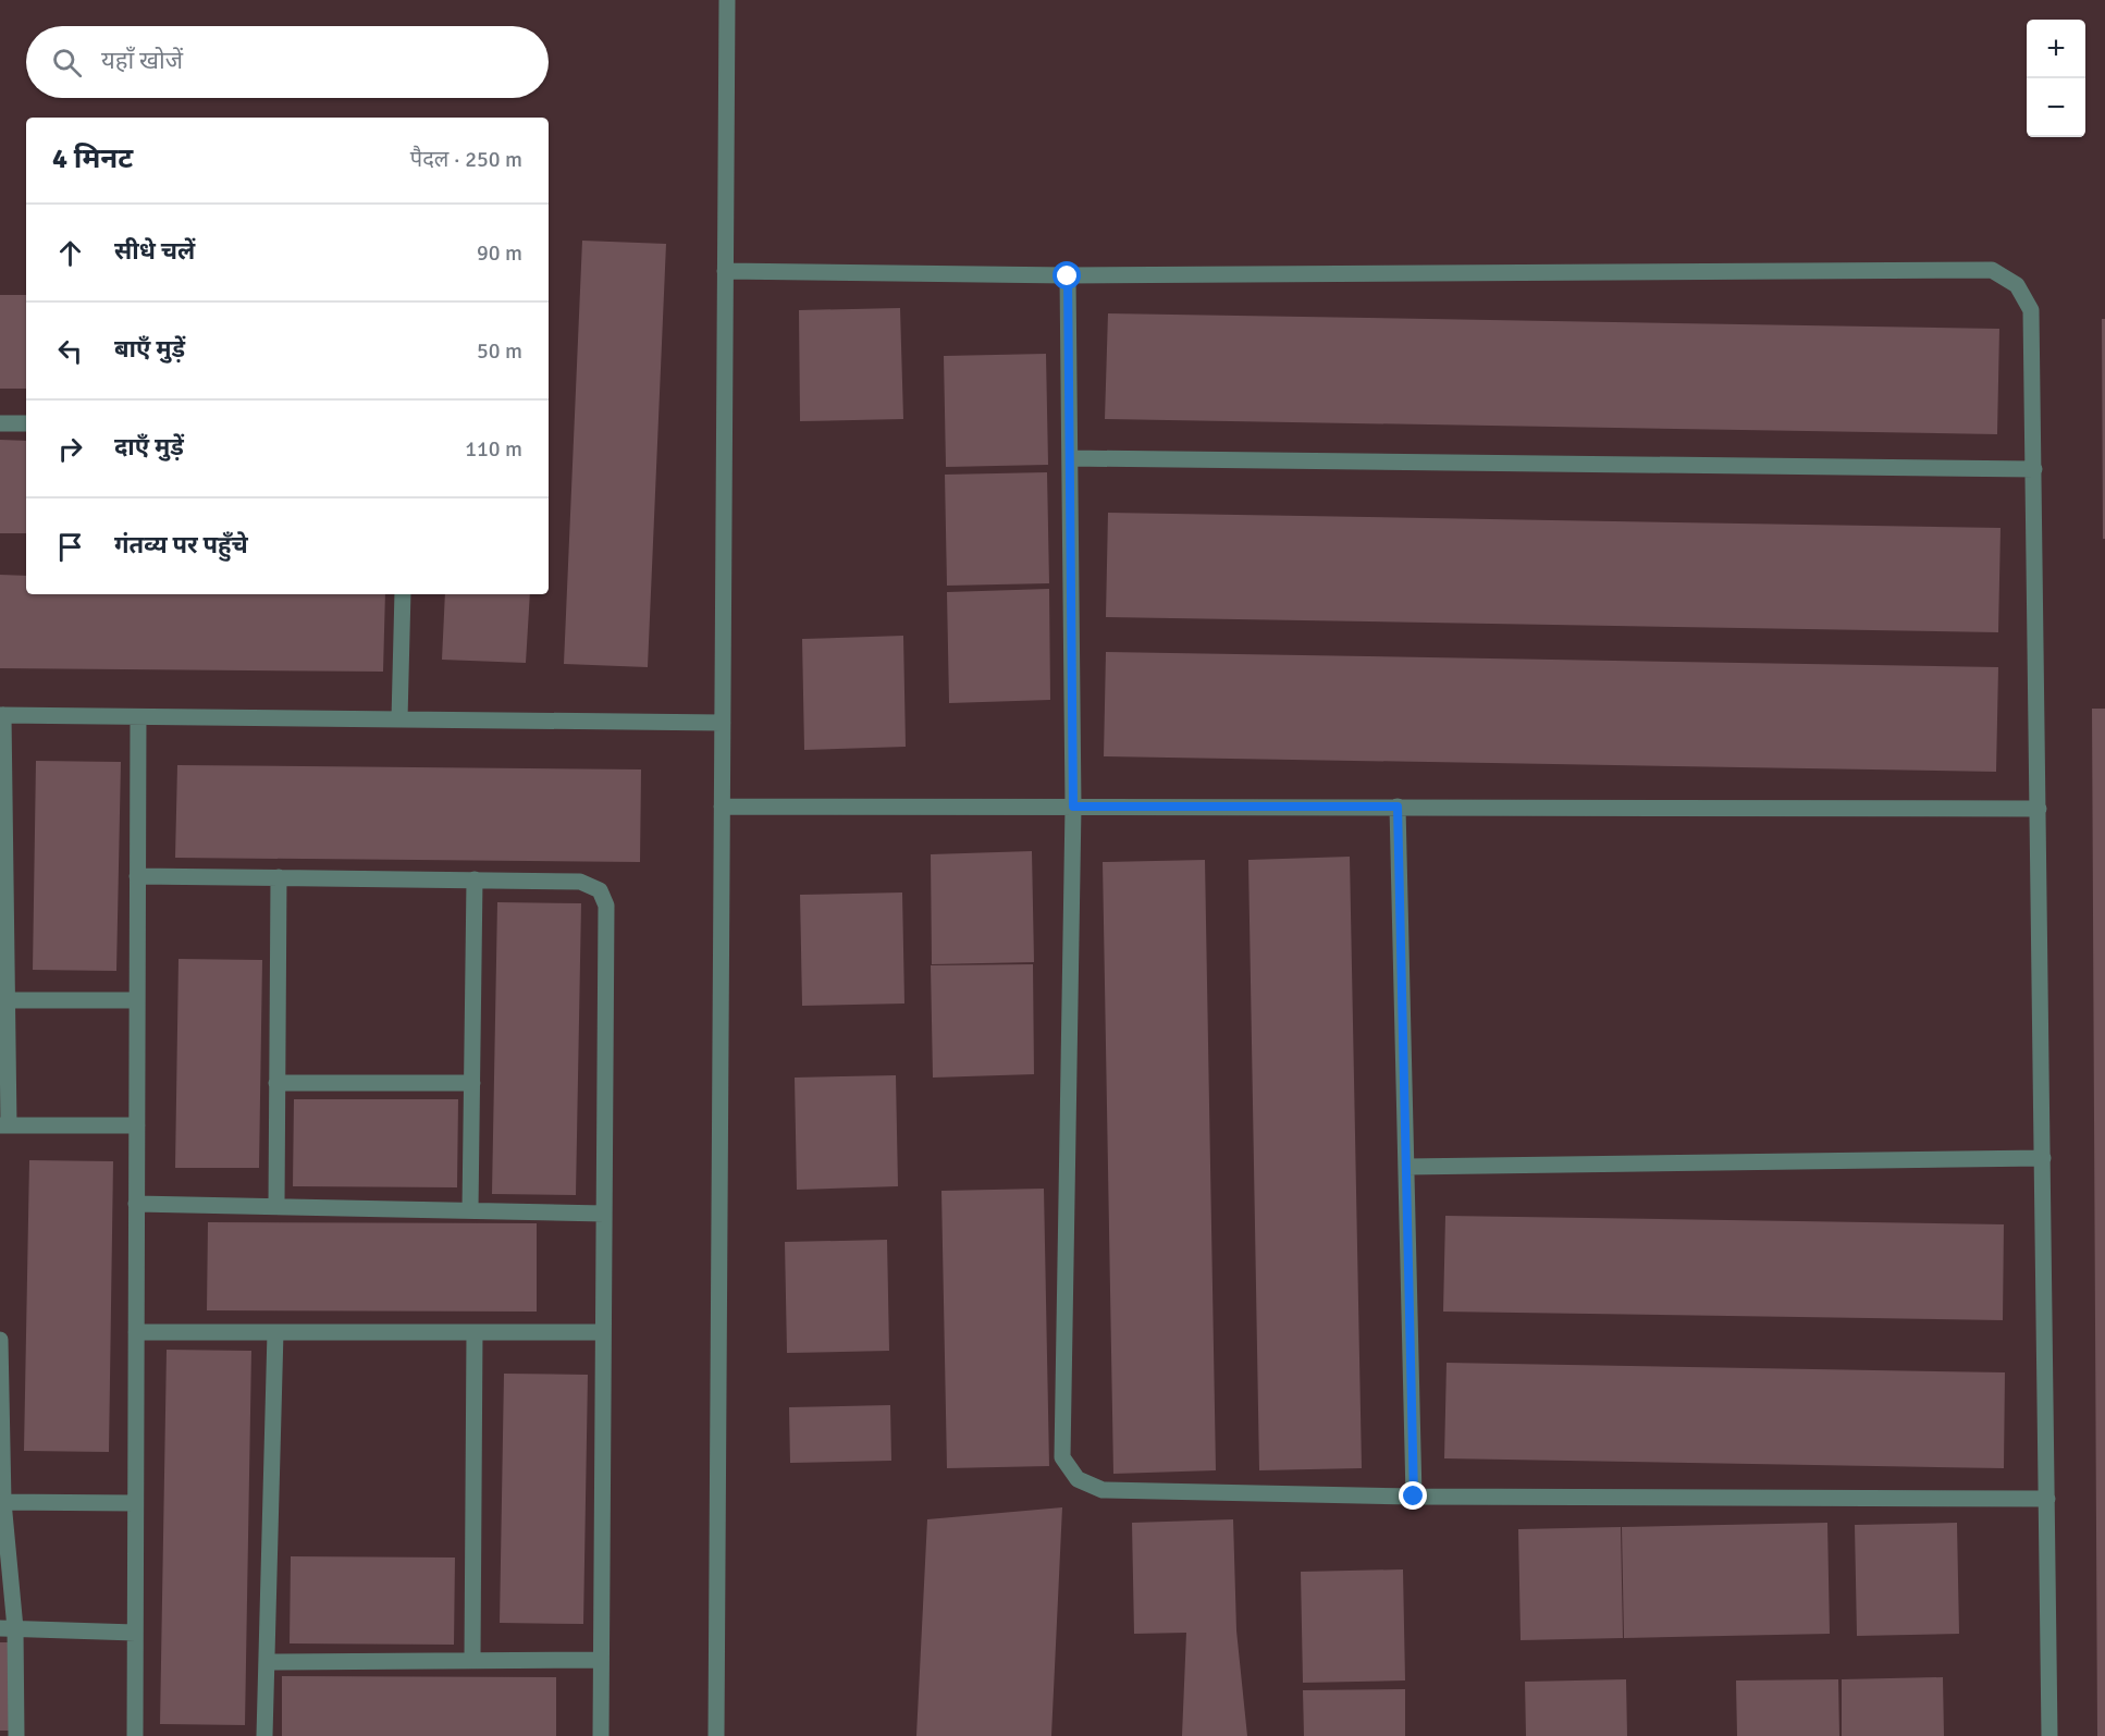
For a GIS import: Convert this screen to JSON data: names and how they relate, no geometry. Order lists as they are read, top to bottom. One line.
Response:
{"page":{"map_buttons":["+","−"],"search":"यहाँ खोजें","heading":["4 मिनट","पैदल · 250 m"],"list":[["सीधे चलें","90 m"],["बाएँ मुड़ें","50 m"],["दाएँ मुड़ें","110 m"],"गंतव्य पर पहुँचे"]}}
